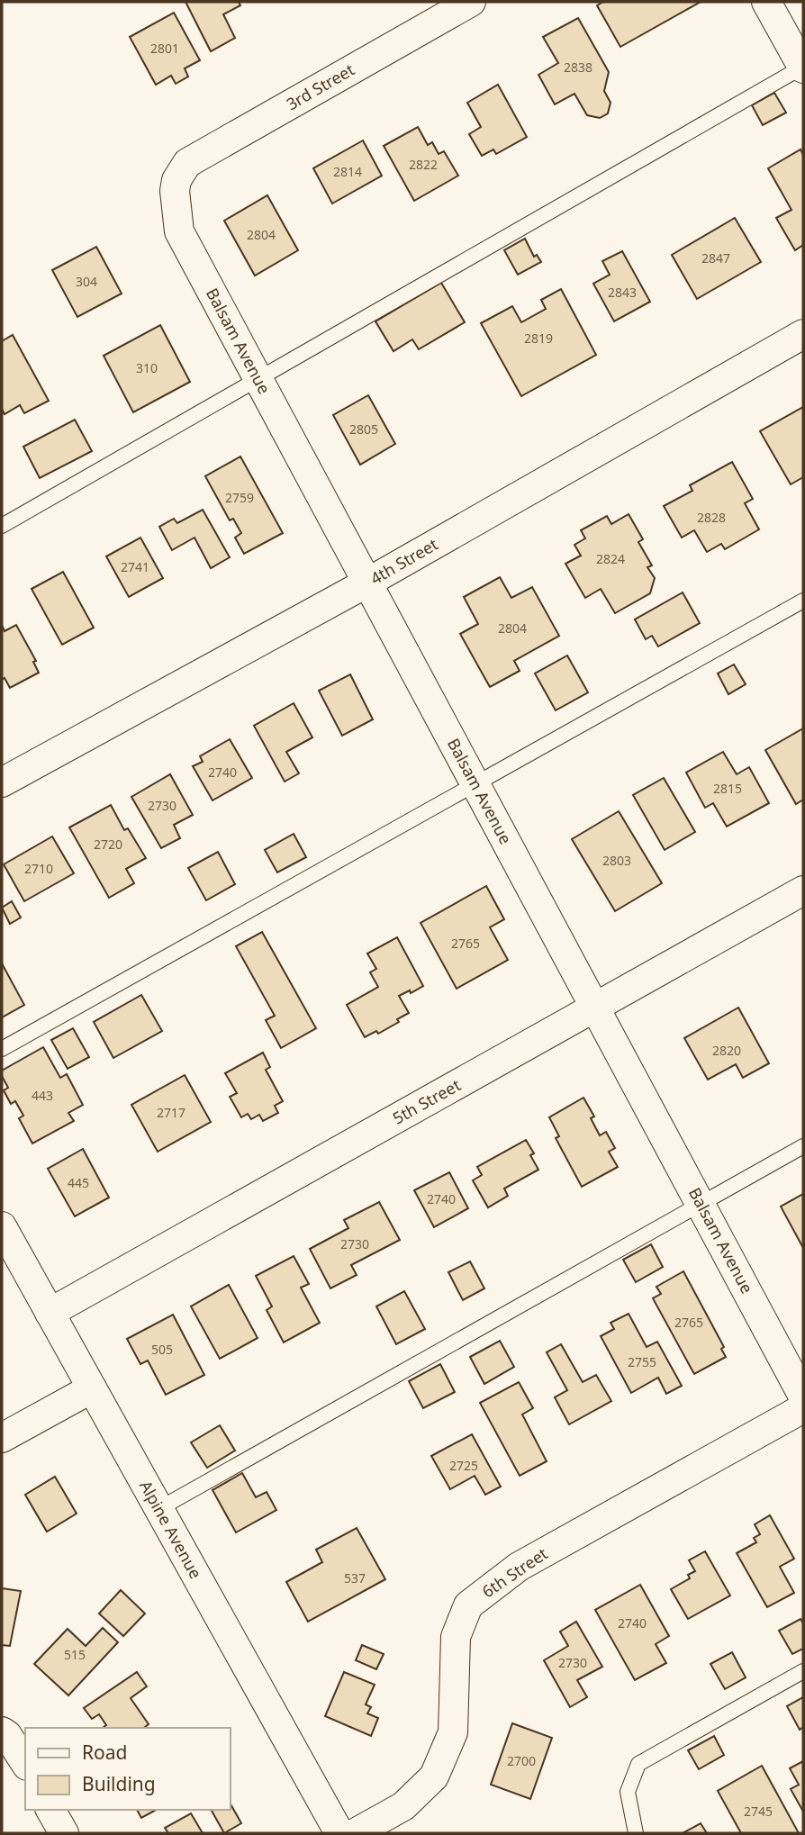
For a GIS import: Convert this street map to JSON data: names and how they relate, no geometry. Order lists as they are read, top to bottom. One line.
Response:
{"streets":{"street":["3rd Street","Balsam Avenue","4th Street","5th Street","Alpine Avenue","6th Street"]},"crossings":[["3rd Street","Balsam Avenue"],["Balsam Avenue","4th Street"],["Balsam Avenue","5th Street"],["5th Street","Alpine Avenue"]],"house_numbers":["2801","2838","2822","2814","2804","2847","304","2843","2819","310","2805","2759","2828","2824","2741","2804","2740","2815","2730","2720","2803","2710","2765","2820","443","2717","445","2740","2730","2765","505","2755","2725","537","2740","515","2730","2700","2745"],"legend":["Road","Building"]}
